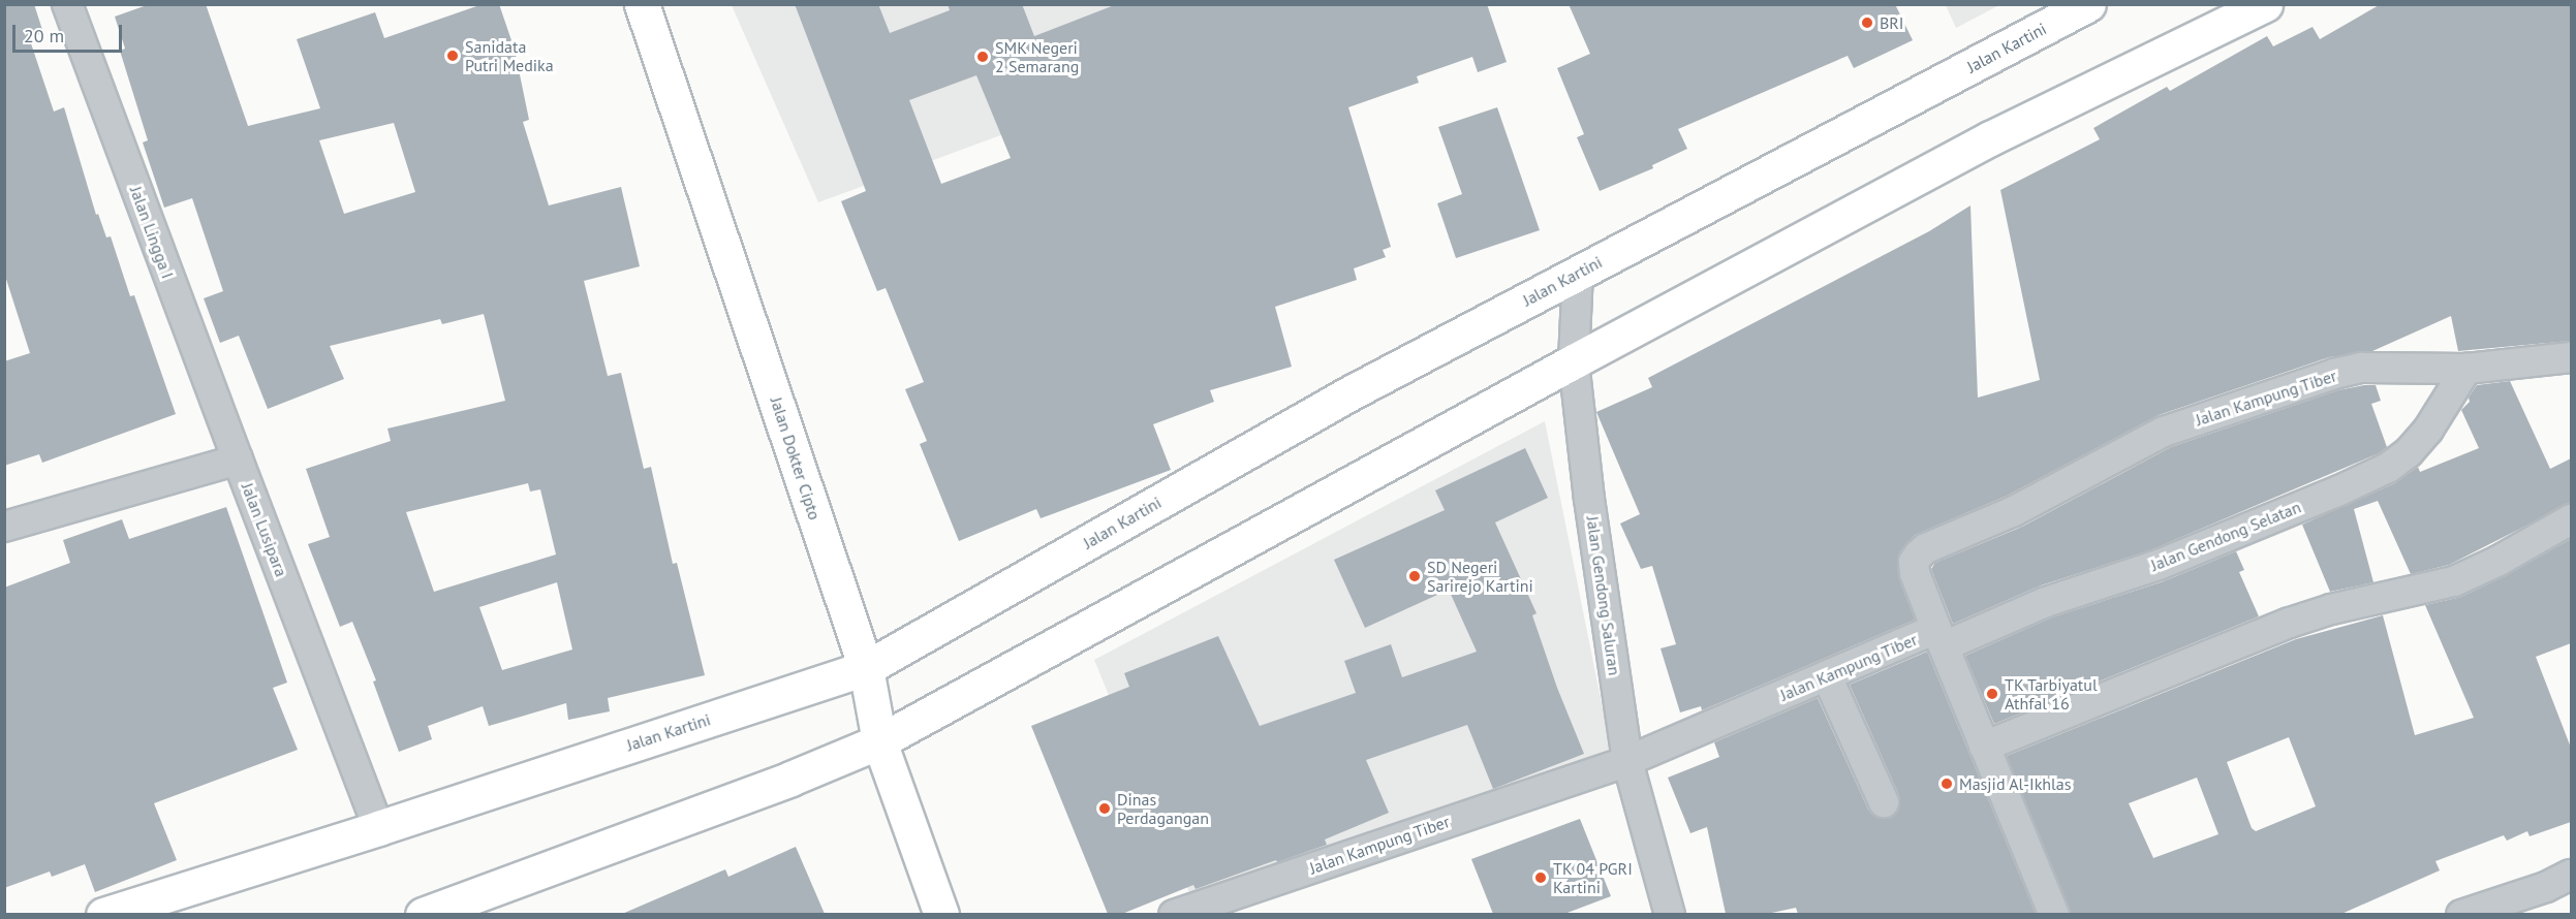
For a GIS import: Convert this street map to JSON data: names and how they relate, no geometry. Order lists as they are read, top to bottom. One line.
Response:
{"streets":{"main road":["Jalan Kartini","Jalan Dokter Cipto"],"street":["Jalan Lingga I","Jalan Kampung Tiber","Jalan Lusipara","Jalan Gendong Selatan","Jalan Gendong Saluran"]},"crossings":[["Jalan Kartini","Jalan Dokter Cipto"],["Jalan Kartini","Jalan Lusipara"],["Jalan Kartini","Jalan Gendong Saluran"],["Jalan Lingga I","Jalan Lusipara"],["Jalan Kampung Tiber","Jalan Gendong Selatan"],["Jalan Kampung Tiber","Jalan Gendong Saluran"]],"places":["BRI","Sanidata Putri Medika","SMK Negeri 2 Semarang","SD Negeri Sarirejo Kartini","TK Tarbiyatul Athfal 16","Masjid Al-Ikhlas","Dinas Perdagangan","TK 04 PGRI Kartini"],"scale_bar":"20 m"}
